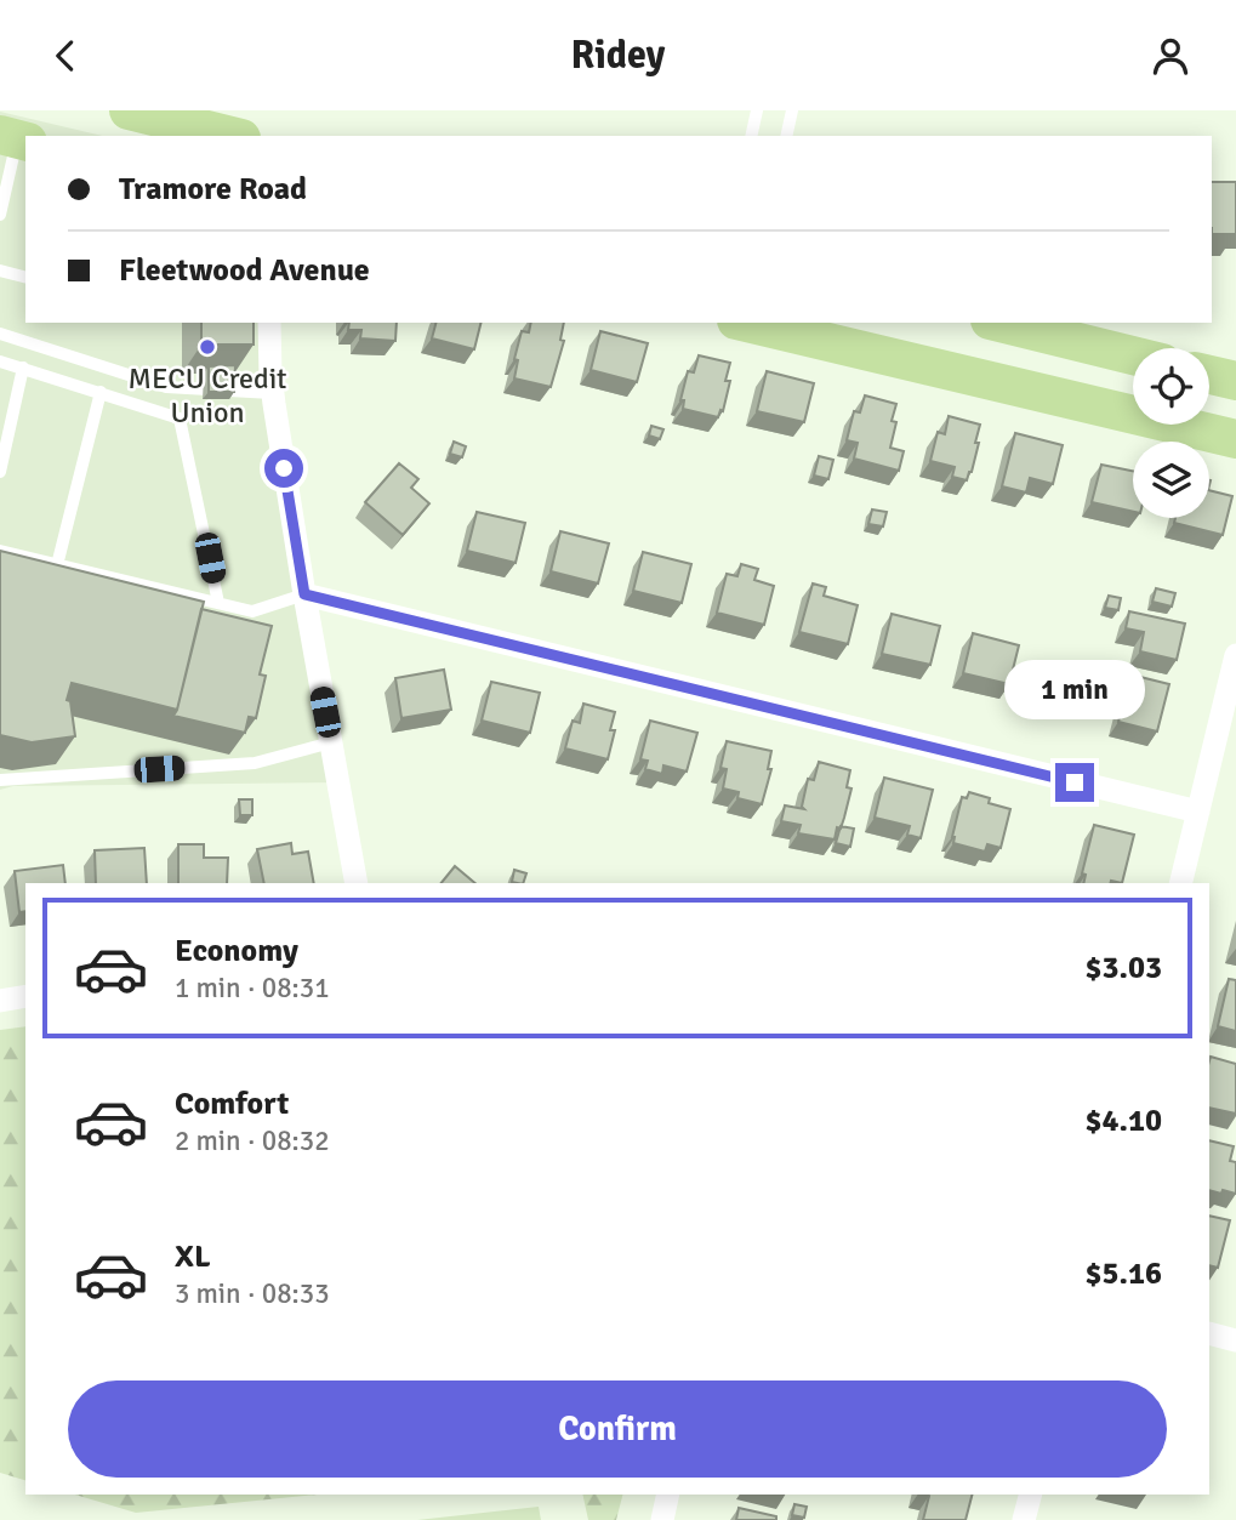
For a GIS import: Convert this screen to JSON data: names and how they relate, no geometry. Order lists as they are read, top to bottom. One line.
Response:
{"places":["MECU Credit Union"],"page":{"header":"Ridey","banner":["Tramore Road","Fleetwood Avenue"],"bubble":"1 min","list":[{"name":"Economy","note":"1 min · 08:31","value":"$3.03"},{"name":"Comfort","note":"2 min · 08:32","value":"$4.10"},{"name":"XL","note":"3 min · 08:33","value":"$5.16"}],"buttons":"Confirm"}}
